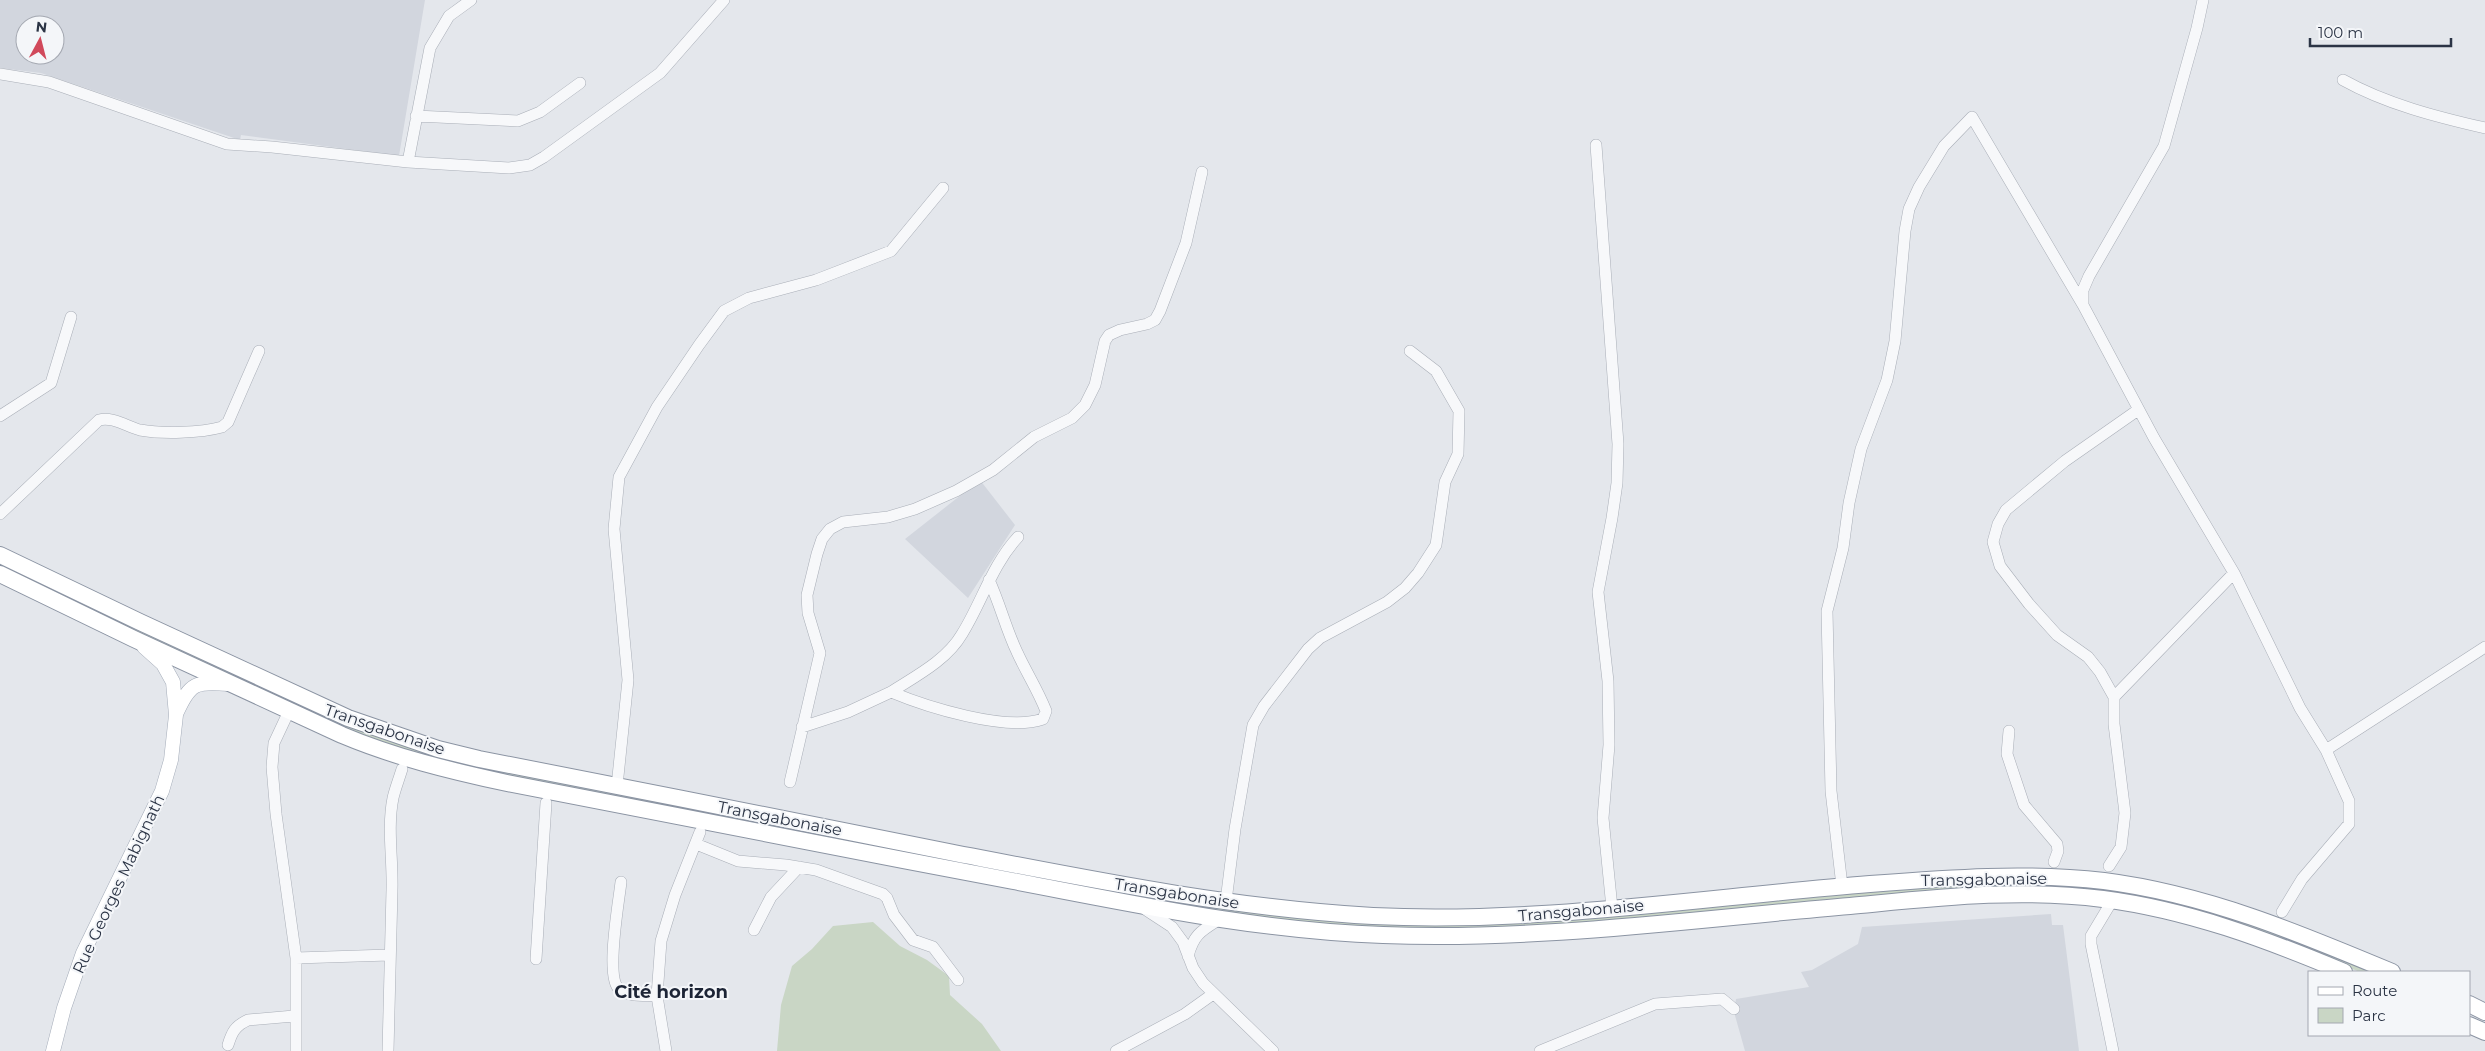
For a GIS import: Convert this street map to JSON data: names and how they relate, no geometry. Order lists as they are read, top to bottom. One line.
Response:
{"streets":{"highway":["Transgabonaise"],"main road":["Rue Georges Mabignath"]},"districts":["Cité horizon"],"legend":["Route","Parc"],"scale_bar":"100 m","north":"top"}
